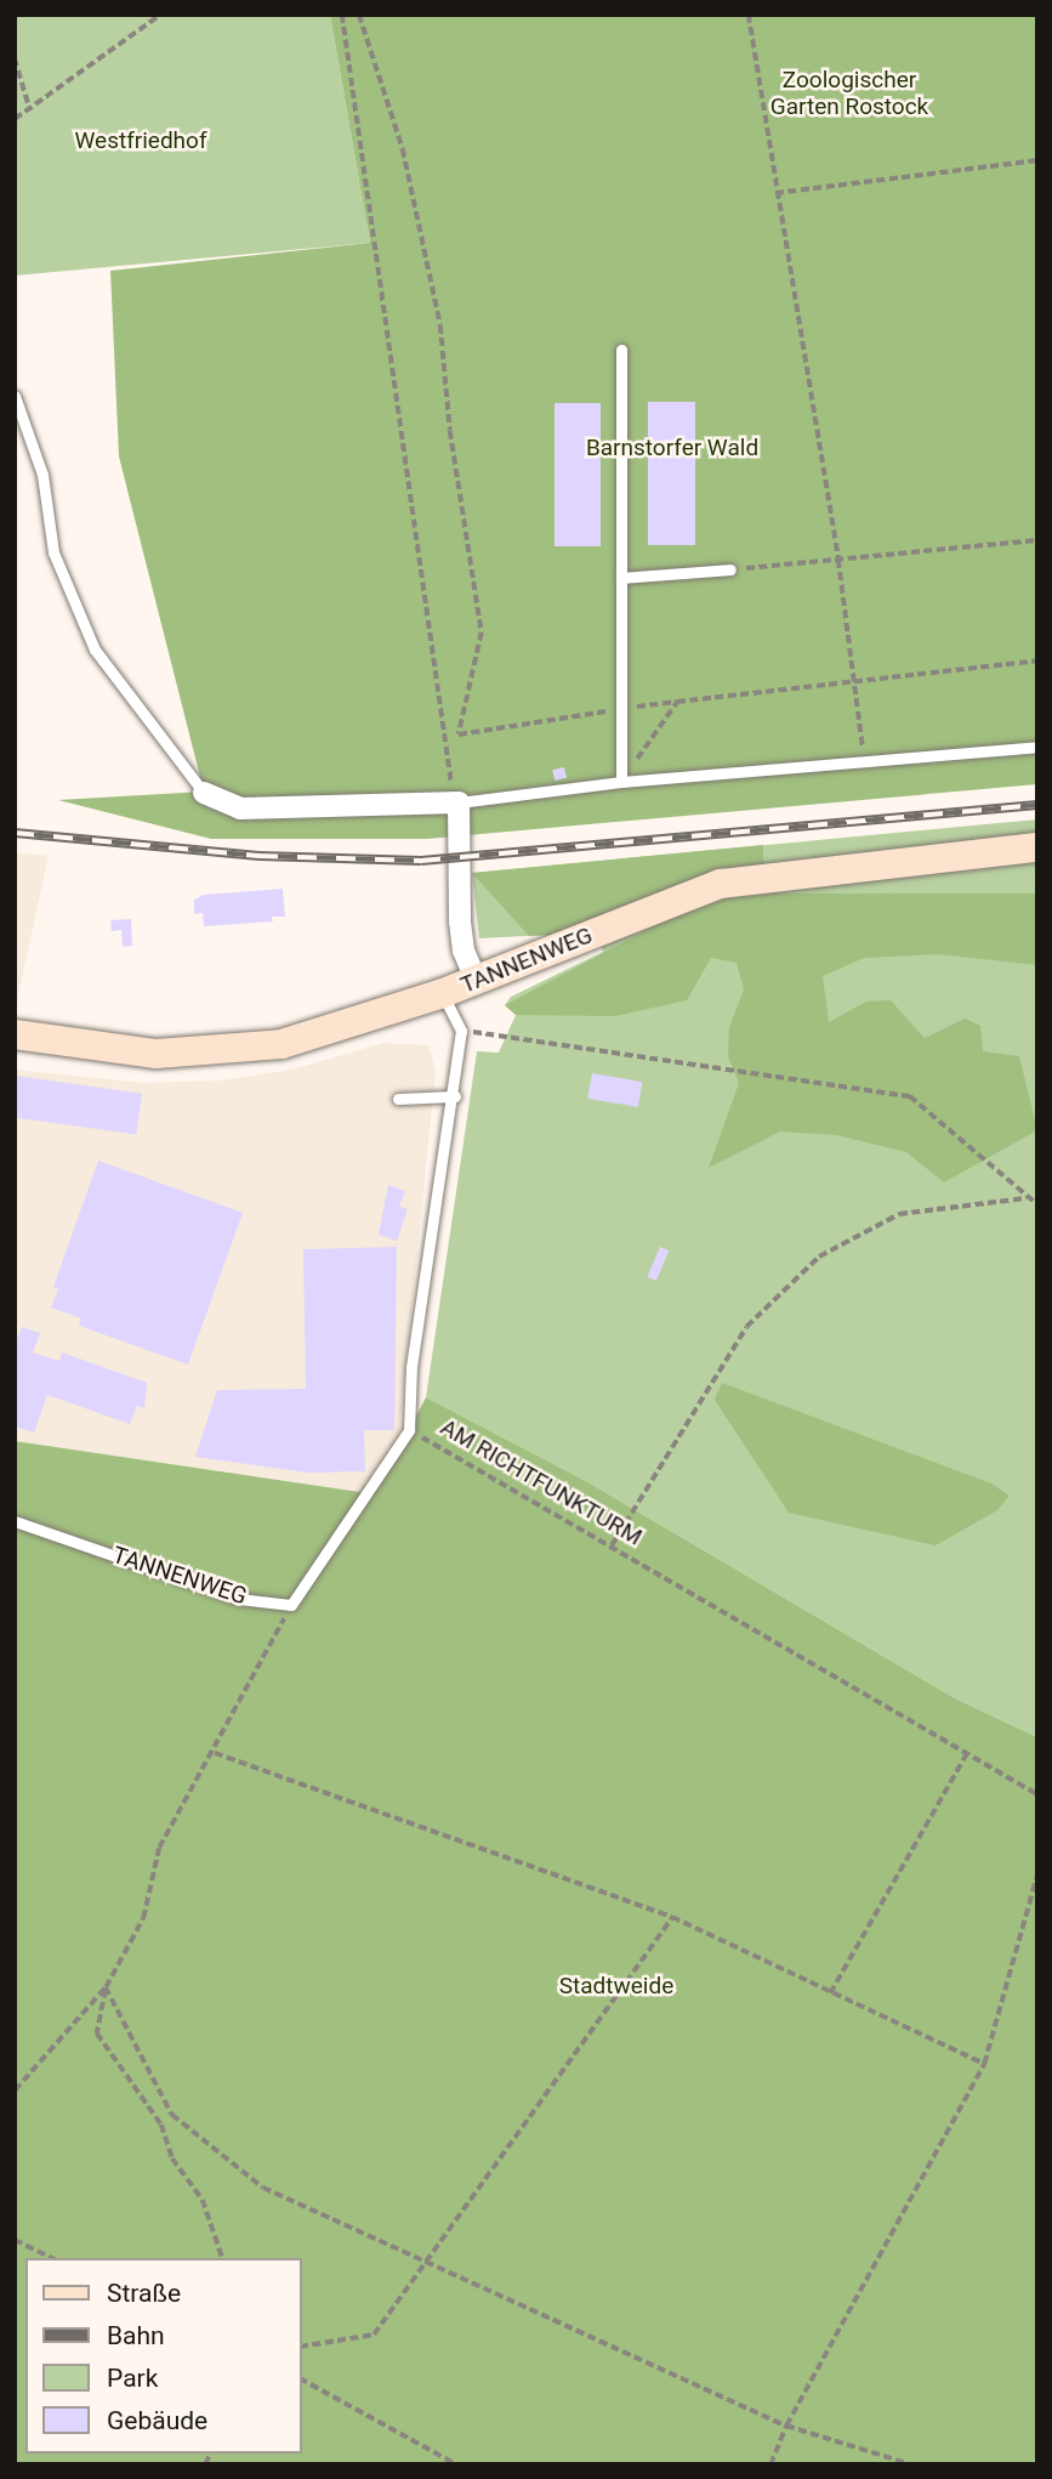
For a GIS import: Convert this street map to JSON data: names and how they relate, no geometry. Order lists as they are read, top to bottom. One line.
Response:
{"streets":{"street":["TANNENWEG"],"lane":["AM RICHTFUNKTURM"]},"parks":["Zoologischer Garten Rostock","Westfriedhof","Barnstorfer Wald","Stadtweide"],"legend":["Straße","Bahn","Park","Gebäude"]}
